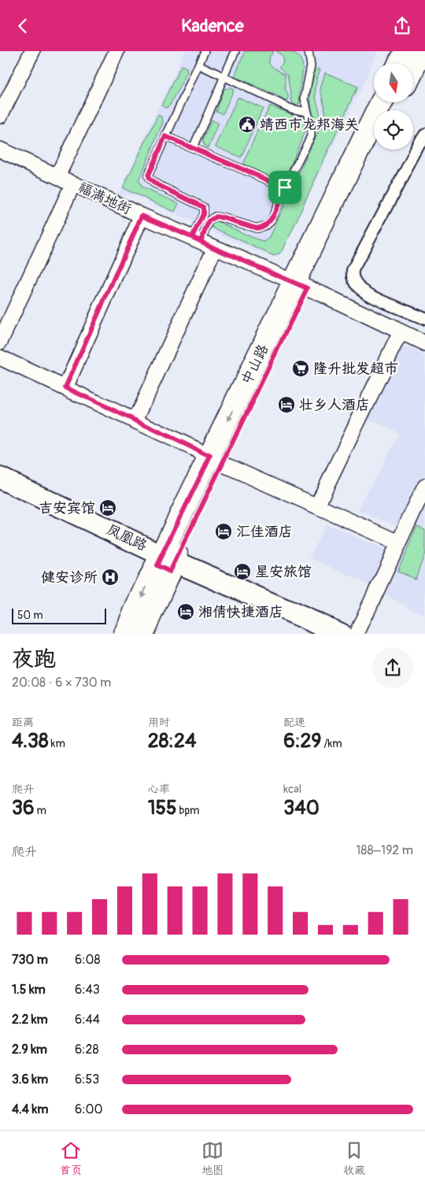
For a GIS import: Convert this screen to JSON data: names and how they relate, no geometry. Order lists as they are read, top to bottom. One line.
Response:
{"streets":{"main road":["中山路","凤凰路"],"street":["福满地街"]},"crossings":[["福满地街","中山路"],["中山路","凤凰路"]],"places":{"public building":["靖西市龙邦海关"],"supermarket":["隆升批发超市"],"hotel":["壮乡人酒店","吉安宾馆","汇佳酒店","星安旅馆","湘倩快捷酒店"],"hospital":["健安诊所"]},"scale_bar":"50 m","north":"bottom","page":{"header":"Kadence","scale":"50 m","heading":["夜跑","20:08 · 6 × 730 m"],"stats":[["距离","4.38 km"],["用时","28:24"],["配速","6:29 /km"],["爬升","36 m"],["心率","155 bpm"],["kcal","340"]],"chart":["爬升","188–192 m"],"list":[{"name":"730 m","note":"6:08"},{"name":"1.5 km","note":"6:43"},{"name":"2.2 km","note":"6:44"},{"name":"2.9 km","note":"6:28"},{"name":"3.6 km","note":"6:53"},{"name":"4.4 km","note":"6:00"}],"tabs":["首页","地图","收藏"]}}
